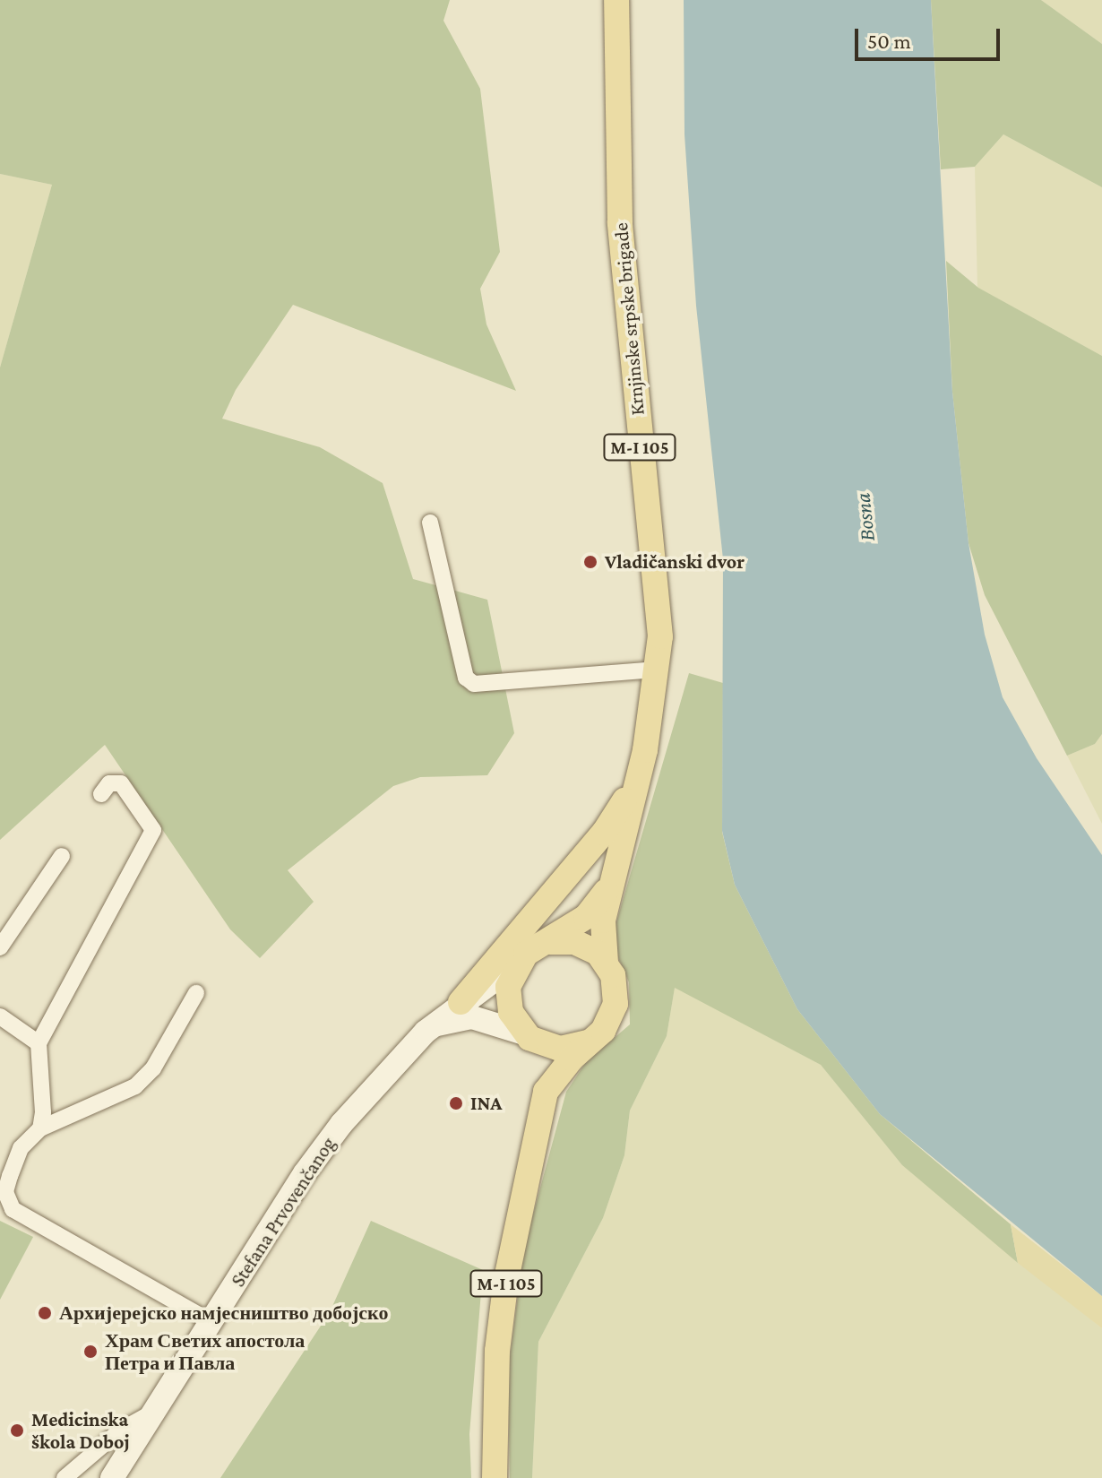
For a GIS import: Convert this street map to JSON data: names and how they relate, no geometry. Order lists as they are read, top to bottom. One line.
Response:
{"streets":{"main road":["Krnjinske srpske brigade","M-I 105"],"street":["Stefana Prvovenčanog"]},"crossings":[["Krnjinske srpske brigade","M-I 105"],["M-I 105","Stefana Prvovenčanog"]],"water":["Bosna"],"places":["Vladičanski dvor","INA","Архијерејско намјесништво добојско","Храм Светих апостола Петра и Павла","Medicinska škola Doboj"],"scale_bar":"50 m"}
